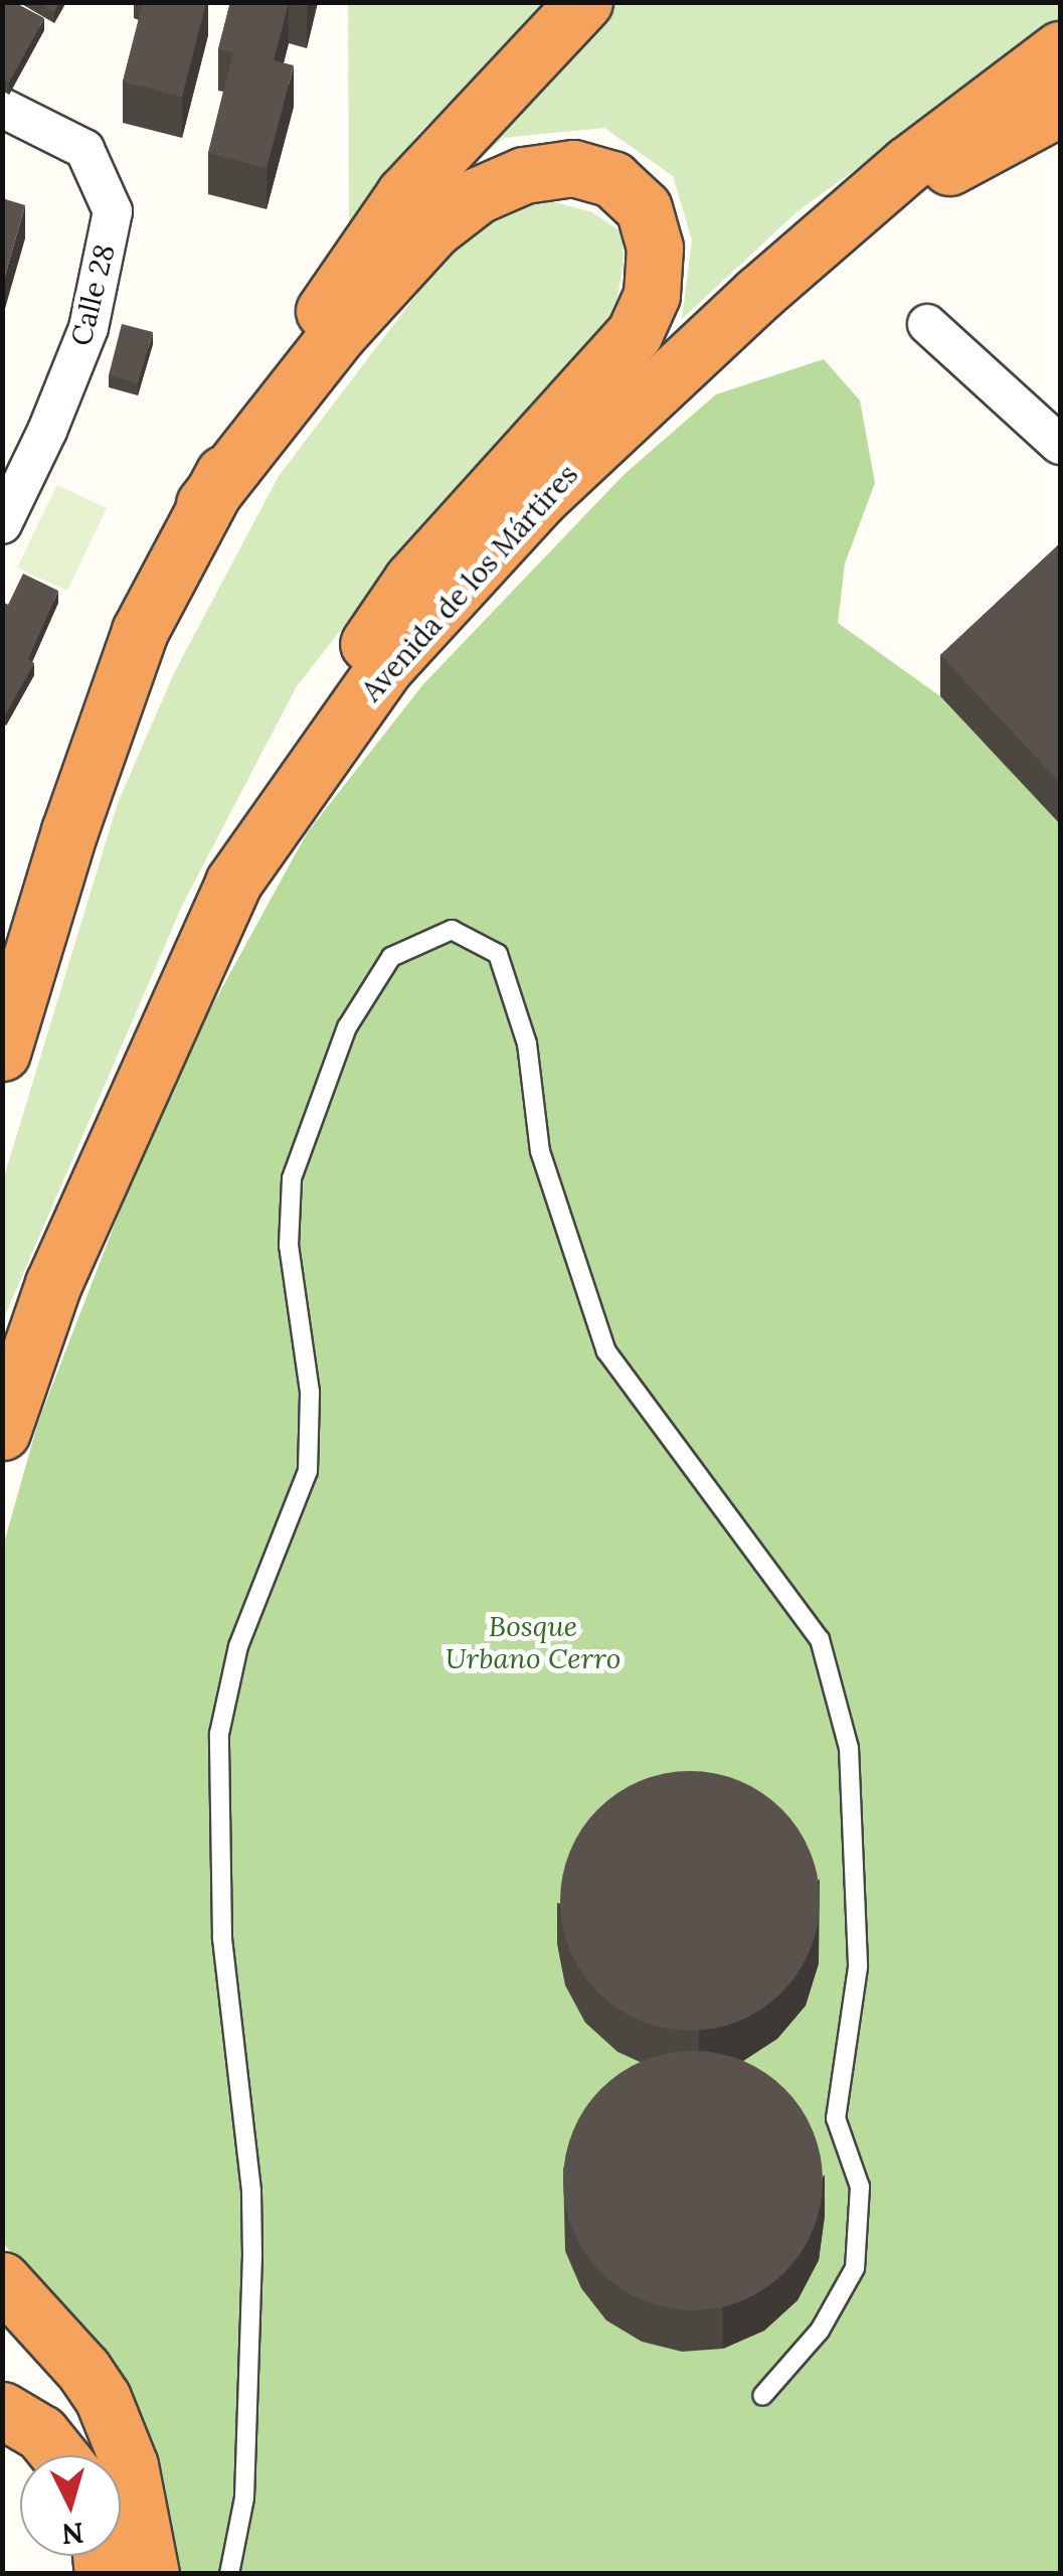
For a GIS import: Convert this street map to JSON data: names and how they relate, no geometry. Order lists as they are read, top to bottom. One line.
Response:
{"streets":{"highway":["Avenida de los Mártires"],"street":["Calle 28"]},"parks":["Bosque Urbano Cerro"],"north":"bottom"}
